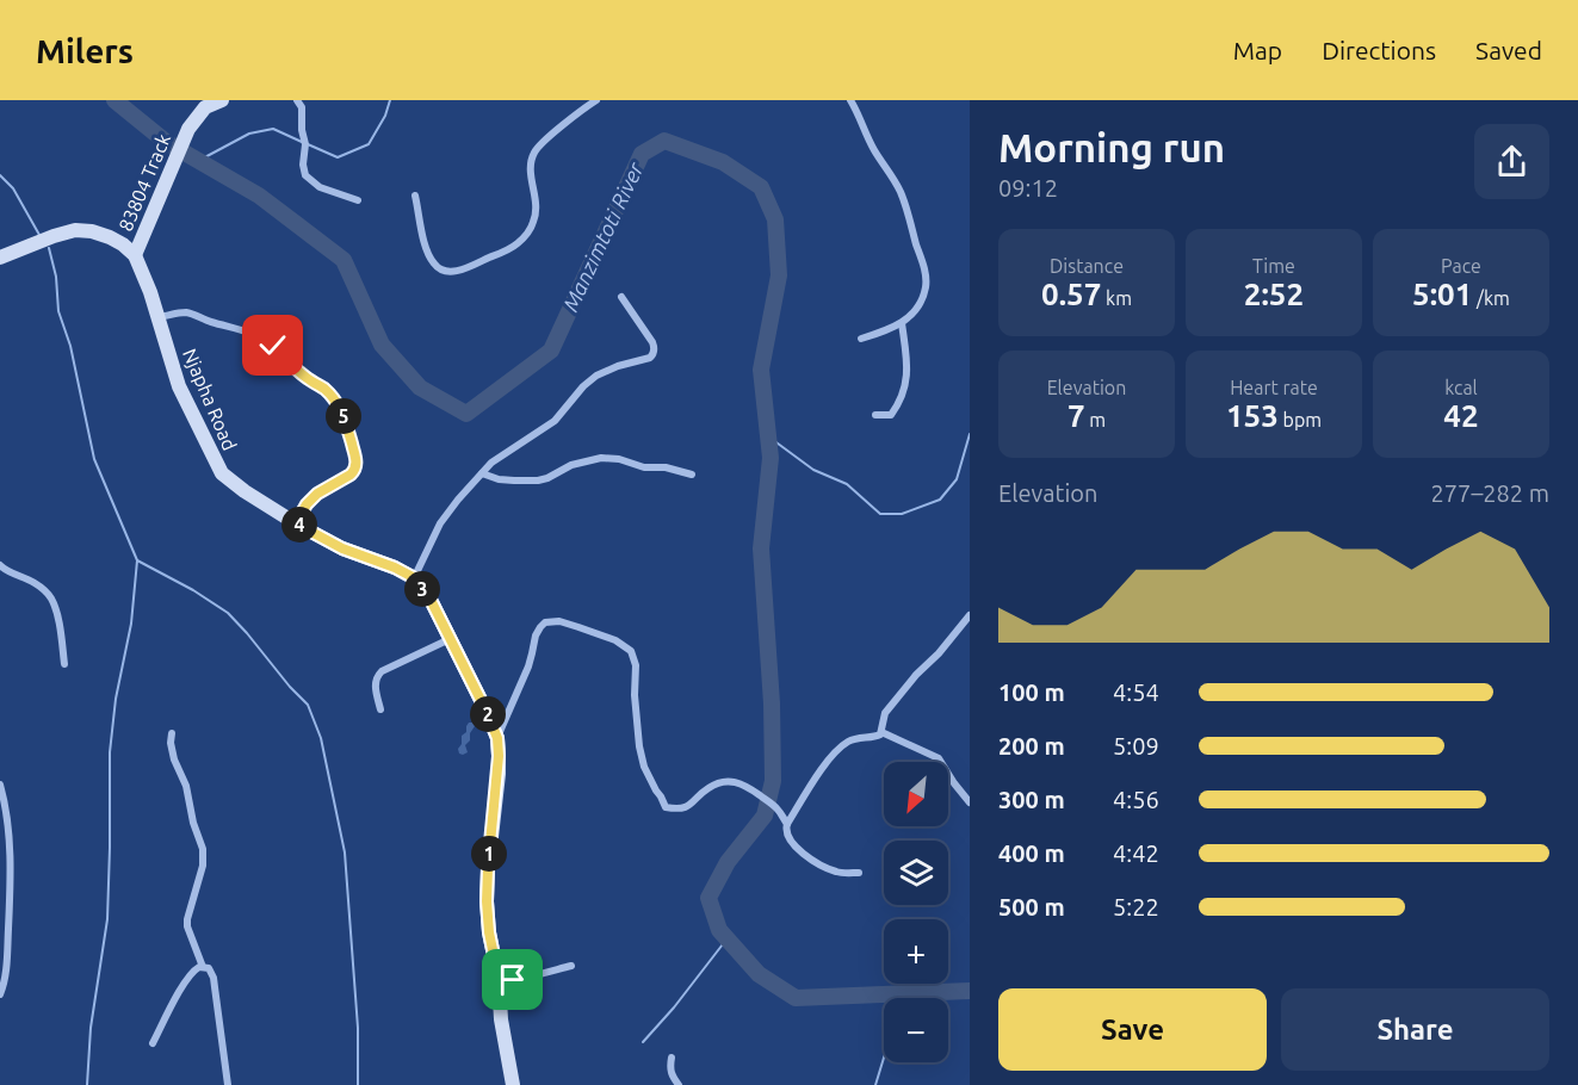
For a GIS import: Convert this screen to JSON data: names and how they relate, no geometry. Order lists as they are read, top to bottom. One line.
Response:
{"streets":{"street":["83804 Track","Njapha Road"]},"crossings":[["83804 Track","Njapha Road"]],"water":["Manzimtoti River"],"north":"bottom left","page":{"header":"Milers","nav":["Map","Directions","Saved"],"heading":["Morning run","09:12"],"stats":[["Distance","0.57 km"],["Time","2:52"],["Pace","5:01 /km"],["Elevation","7 m"],["Heart rate","153 bpm"],["kcal","42"]],"pins":["5","4","3","2","1"],"chart":["Elevation","277–282 m"],"list":[{"name":"100 m","note":"4:54"},{"name":"200 m","note":"5:09"},{"name":"300 m","note":"4:56"},{"name":"400 m","note":"4:42"},{"name":"500 m","note":"5:22"}],"map_buttons":["+","−"],"buttons":["Save","Share"]}}
